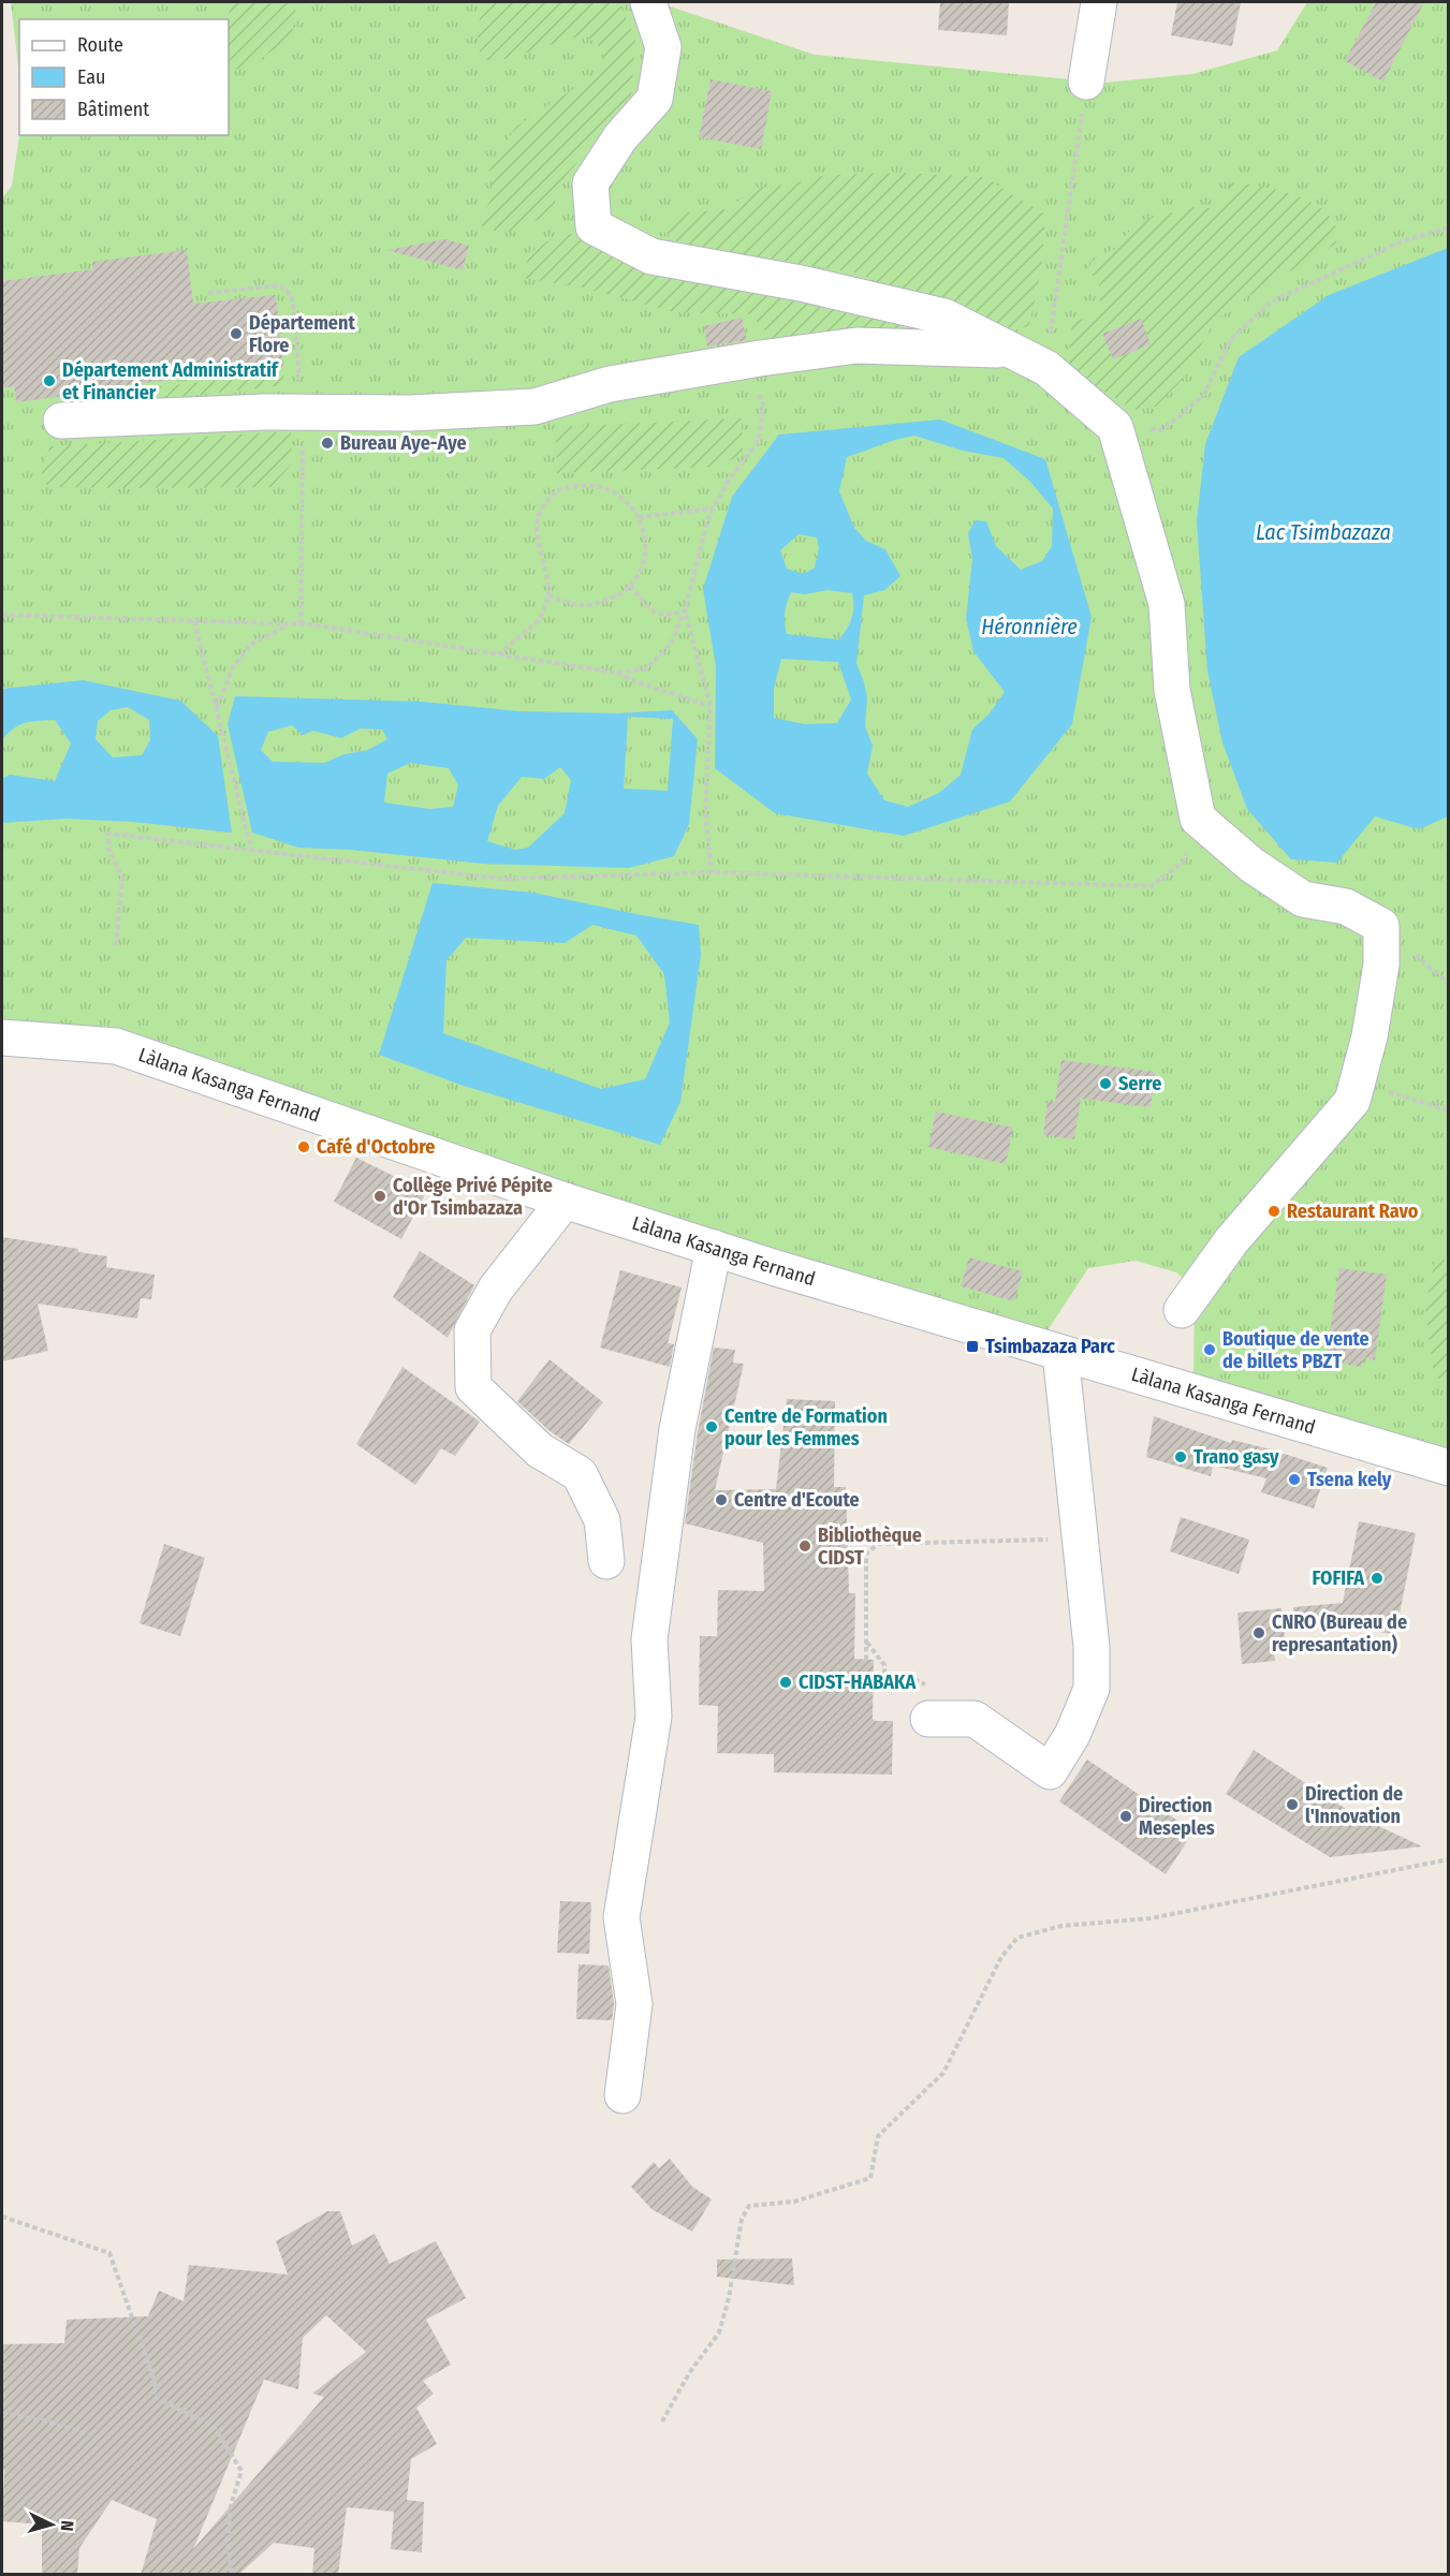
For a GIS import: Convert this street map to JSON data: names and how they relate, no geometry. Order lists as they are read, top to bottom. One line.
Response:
{"streets":{"street":["Làlana Kasanga Fernand"]},"water":["Lac Tsimbazaza","Héronnière"],"places":{"other":["Département Flore","Département Administratif et Financier","Bureau Aye-Aye","Serre","Café d'Octobre","Collège Privé Pépite d'Or Tsimbazaza","Restaurant Ravo","Boutique de vente de billets PBZT","Centre de Formation pour les Femmes","Trano gasy","Tsena kely","Centre d'Ecoute","Bibliothèque CIDST","FOFIFA","CNRO (Bureau de represantation)","CIDST-HABAKA","Direction de l'Innovation","Direction Meseples"],"transit":["Tsimbazaza Parc"]},"legend":["Route","Eau","Bâtiment"],"north":"right"}
